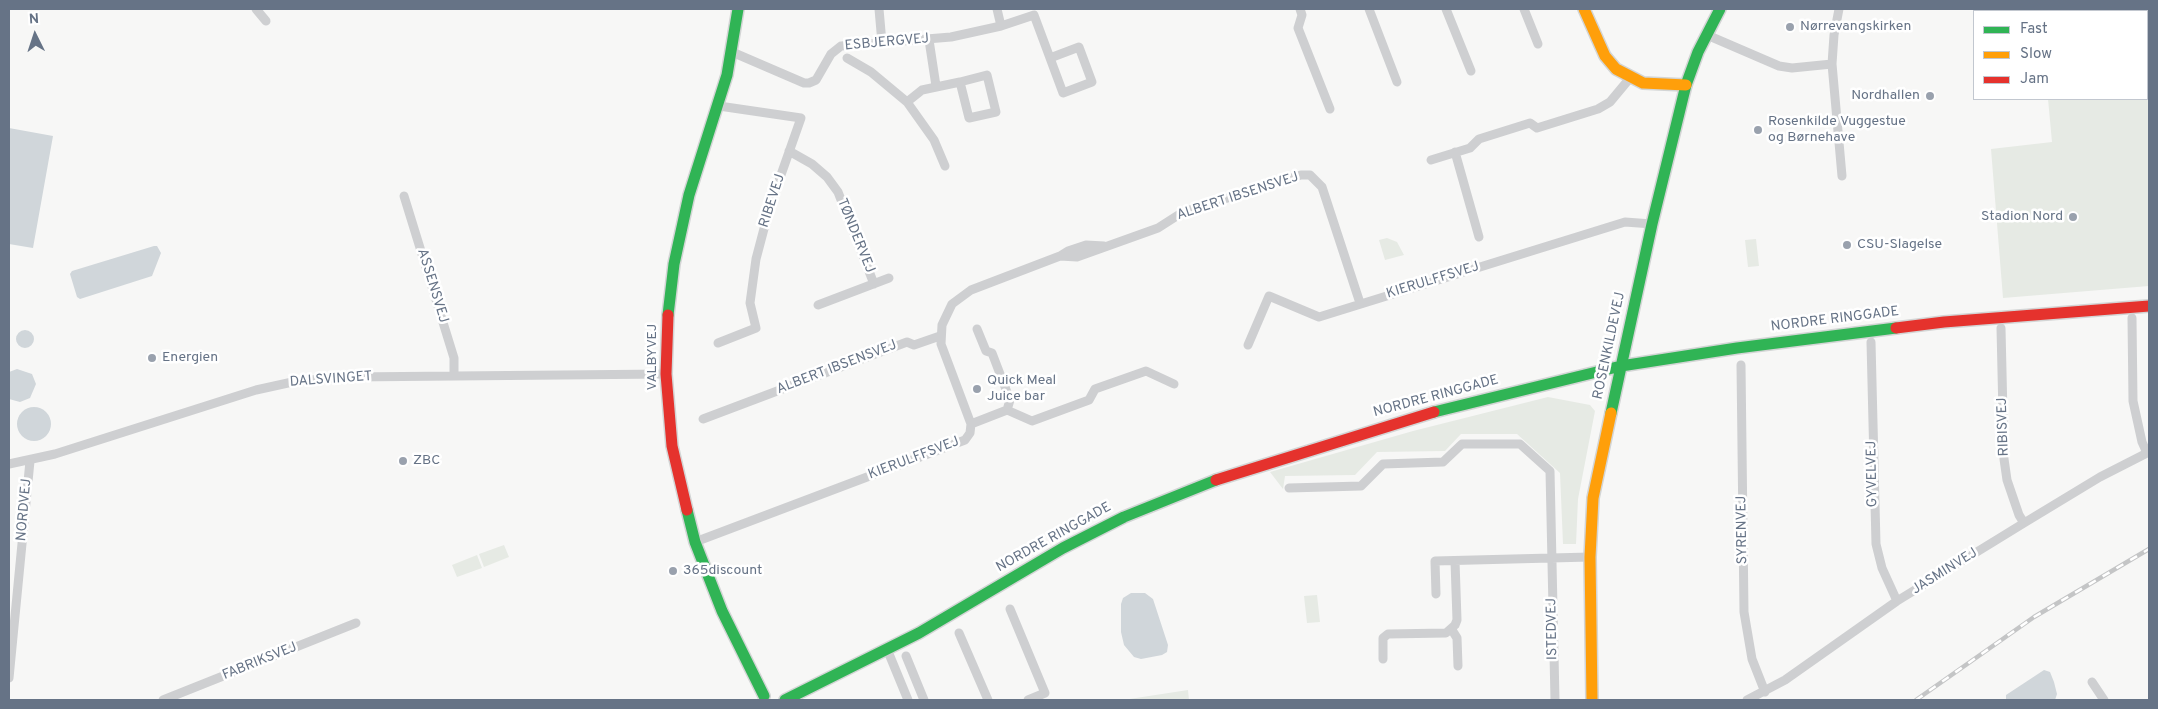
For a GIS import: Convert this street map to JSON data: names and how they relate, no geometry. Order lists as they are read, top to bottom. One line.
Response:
{"streets":{"street":["ESBJERGVEJ","ALBERT IBSENSVEJ","RIBEVEJ","TØNDERVEJ","KIERULFFSVEJ","ASSENSVEJ","NORDRE RINGGADE","ROSENKILDEVEJ","VALBYVEJ","DALSVINGET","RIBISVEJ","GYVELVEJ","NORDVEJ","SYRENVEJ","JASMINVEJ","ISTEDVEJ","FABRIKSVEJ"]},"crossings":[["ESBJERGVEJ","VALBYVEJ"],["ALBERT IBSENSVEJ","KIERULFFSVEJ"],["RIBEVEJ","TØNDERVEJ"],["RIBEVEJ","VALBYVEJ"],["KIERULFFSVEJ","ROSENKILDEVEJ"],["KIERULFFSVEJ","VALBYVEJ"],["ASSENSVEJ","DALSVINGET"],["NORDRE RINGGADE","ROSENKILDEVEJ"],["VALBYVEJ","DALSVINGET"],["DALSVINGET","NORDVEJ"],["RIBISVEJ","JASMINVEJ"],["GYVELVEJ","JASMINVEJ"],["SYRENVEJ","JASMINVEJ"]],"places":["Nørrevangskirken","Nordhallen","Rosenkilde Vuggestue og Børnehave","Stadion Nord","CSU-Slagelse","Energien","Quick Meal Juice bar","ZBC","365discount"],"legend":["Fast","Slow","Jam"],"north":"top"}
